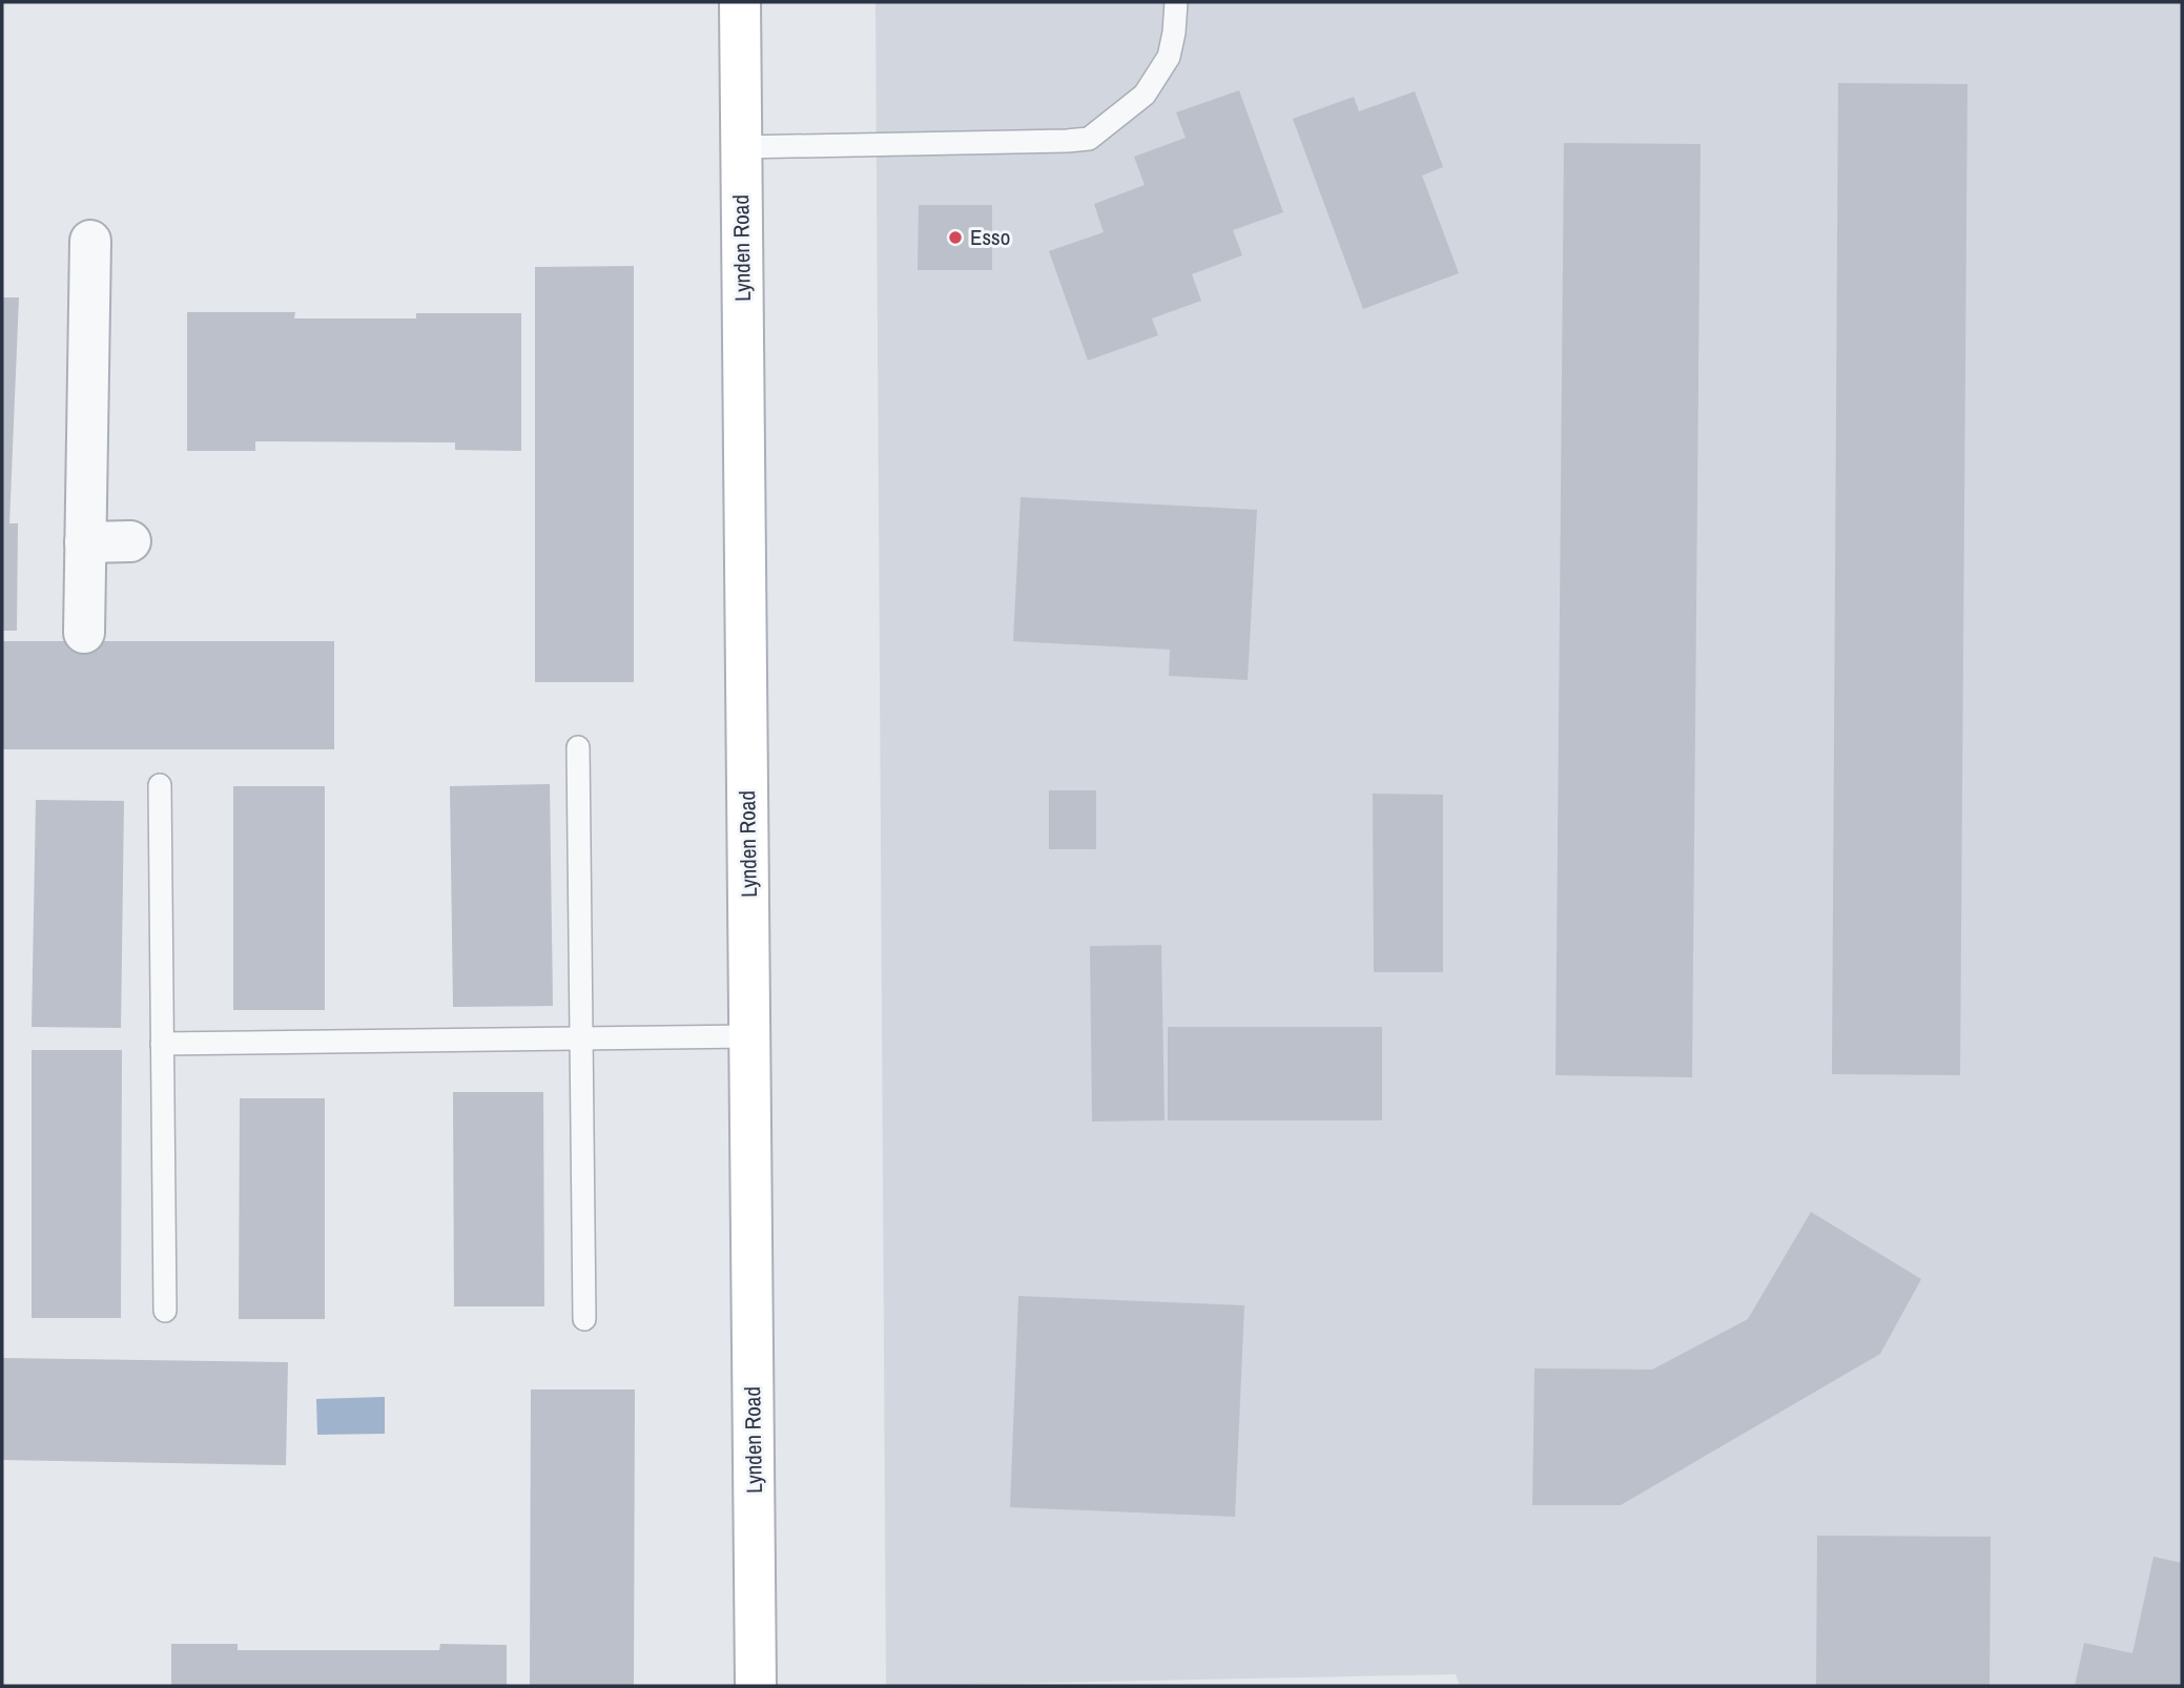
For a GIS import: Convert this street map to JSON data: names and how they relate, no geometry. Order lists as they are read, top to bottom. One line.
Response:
{"streets":{"main road":["Lynden Road"]},"places":["Esso"]}
